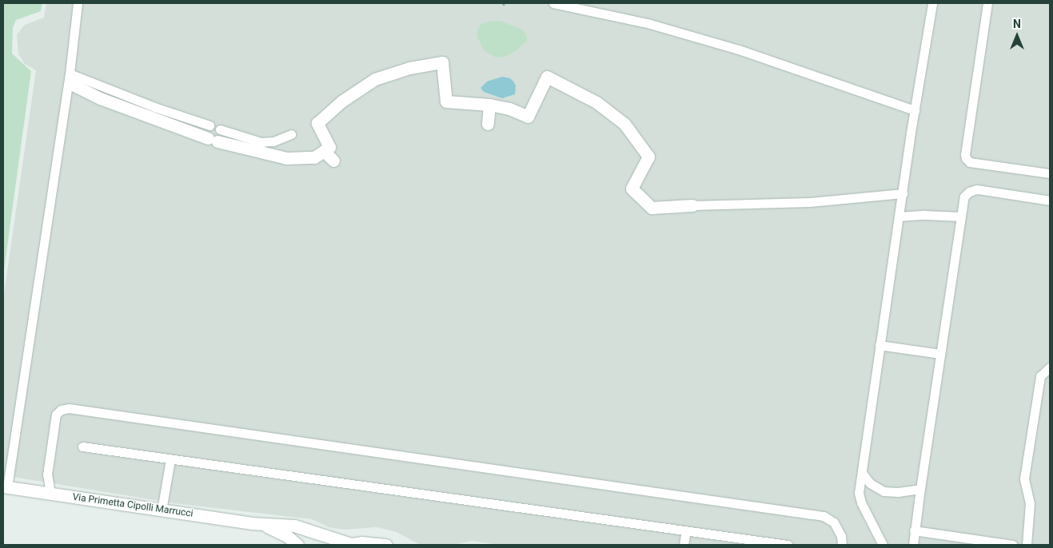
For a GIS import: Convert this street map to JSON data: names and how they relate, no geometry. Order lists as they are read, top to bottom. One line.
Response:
{"streets":{"street":["Via Primetta Cipolli Marrucci"]},"north":"top"}
